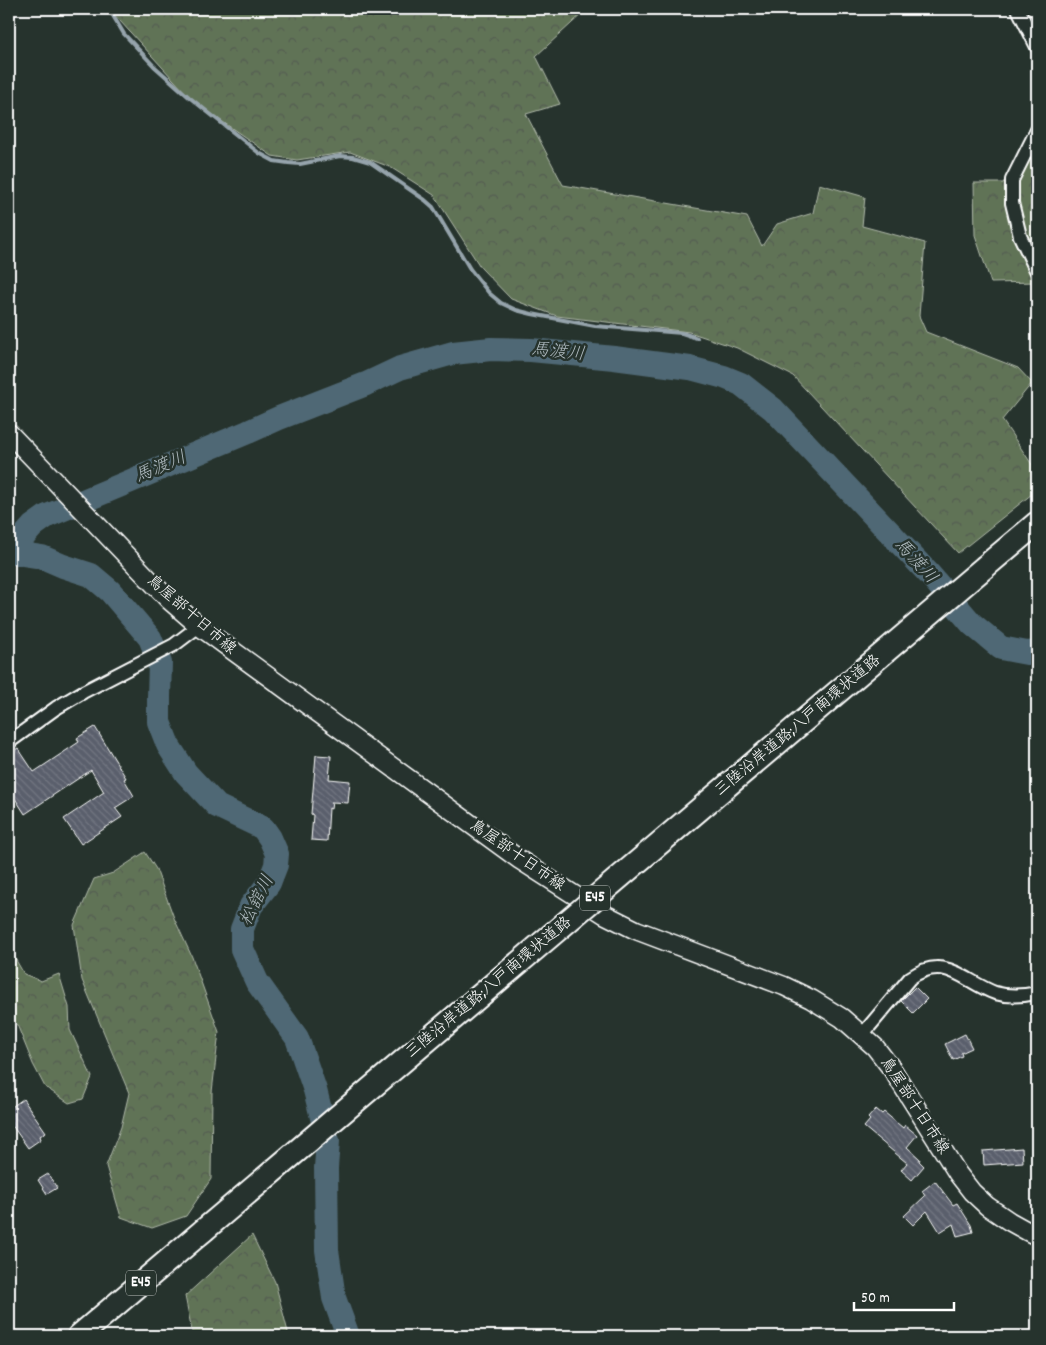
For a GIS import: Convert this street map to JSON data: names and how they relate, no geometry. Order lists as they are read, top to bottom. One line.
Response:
{"streets":{"highway":["三陸沿岸道路;八戸南環状道路","E45"],"main road":["鳥屋部十日市線"]},"water":["馬渡川","松舘川"],"scale_bar":"50 m"}
